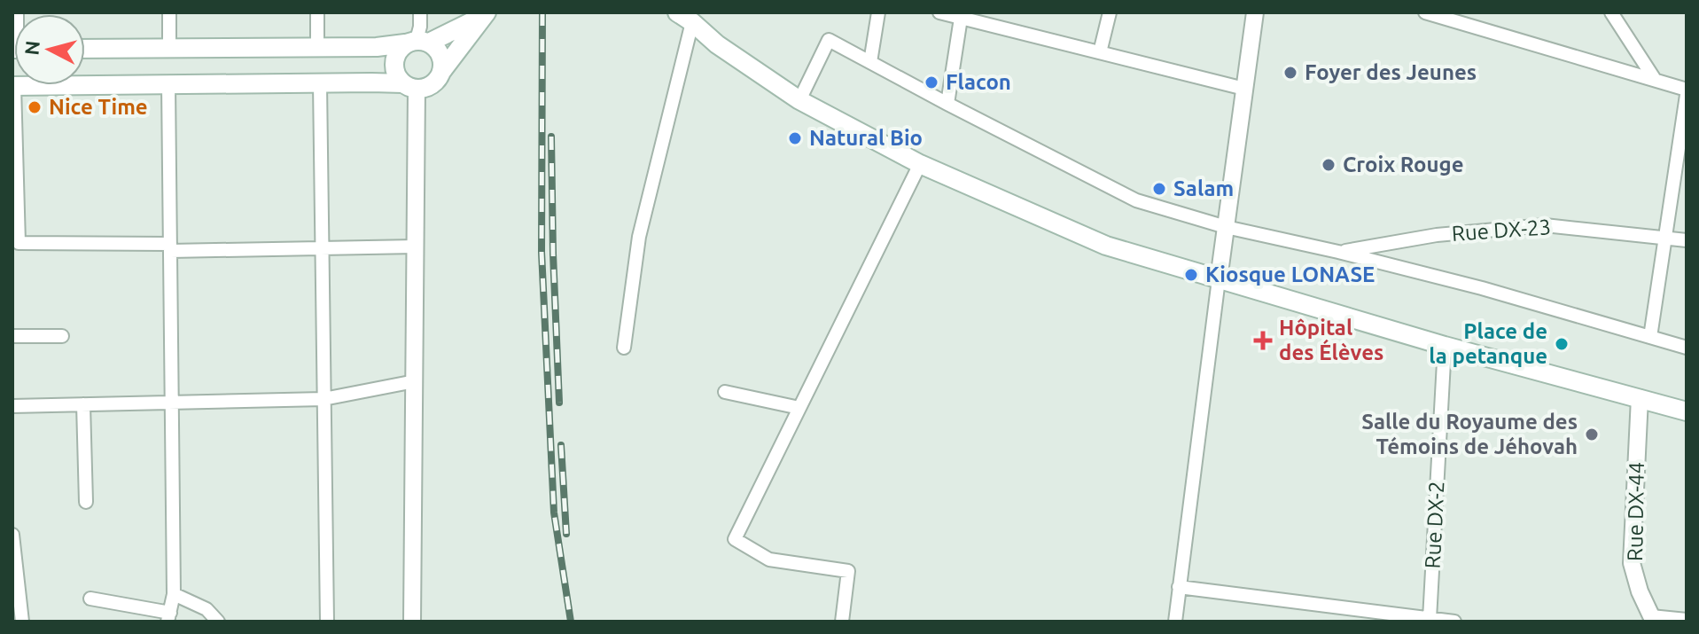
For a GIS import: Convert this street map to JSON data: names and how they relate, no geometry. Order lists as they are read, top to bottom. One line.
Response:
{"streets":{"street":["Rue DX-23","Rue DX-44","Rue DX-2"]},"places":{"other":["Foyer des Jeunes","Flacon","Nice Time","Natural Bio","Croix Rouge","Salam","Kiosque LONASE","Place de la petanque","Salle du Royaume des Témoins de Jéhovah"],"health":["Hôpital des Élèves"]},"north":"left"}
